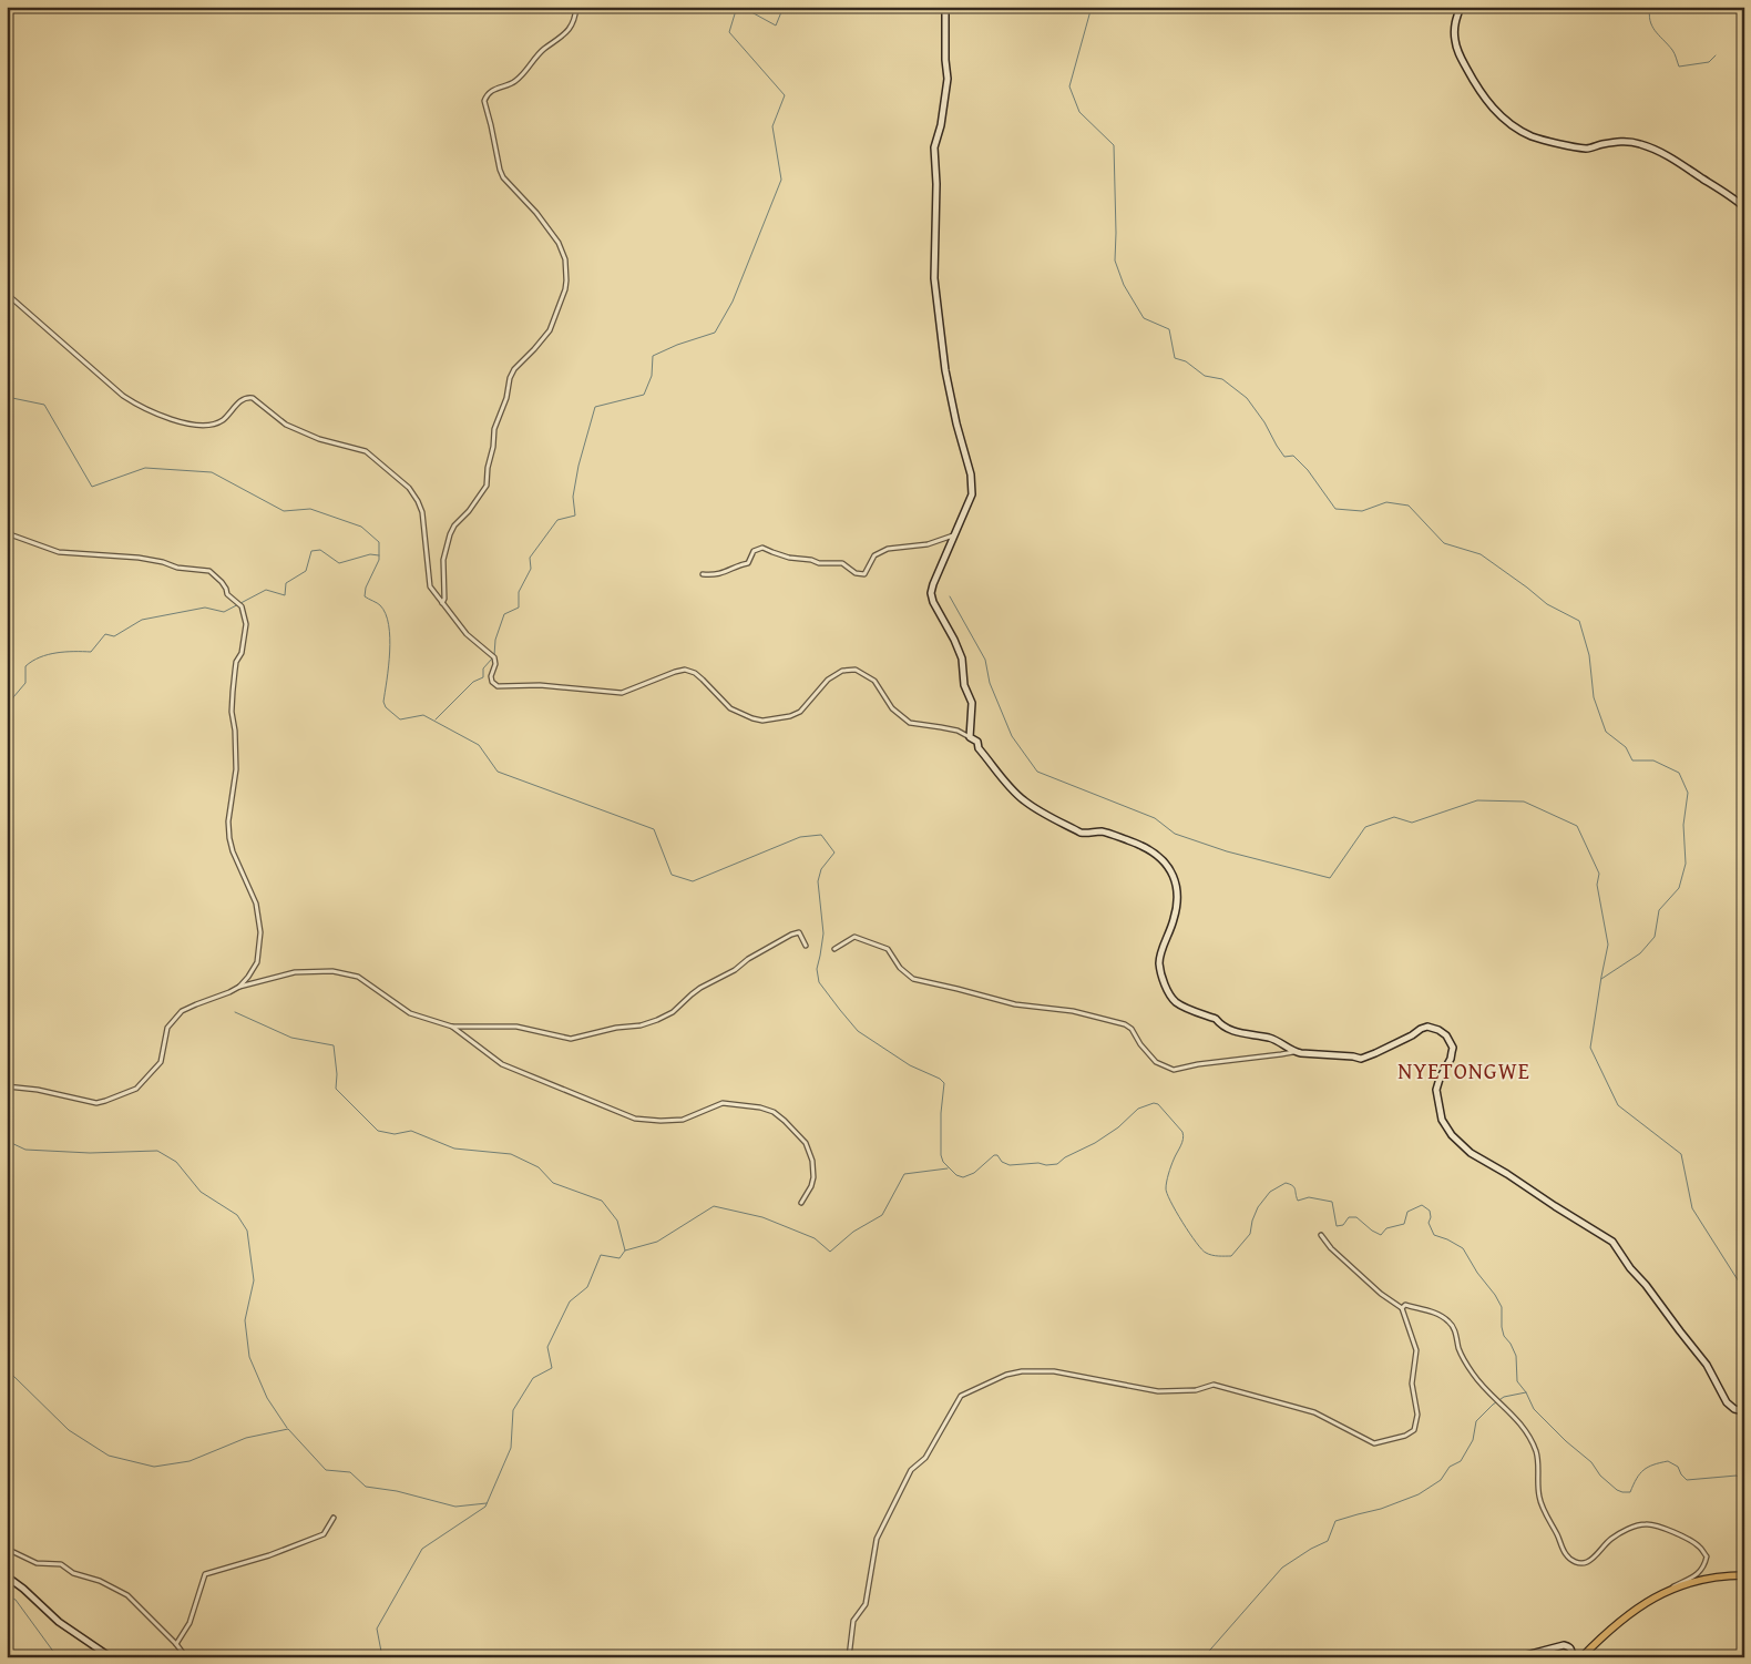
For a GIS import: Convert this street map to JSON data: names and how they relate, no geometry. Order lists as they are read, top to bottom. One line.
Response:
{"districts":["NYETONGWE"]}
